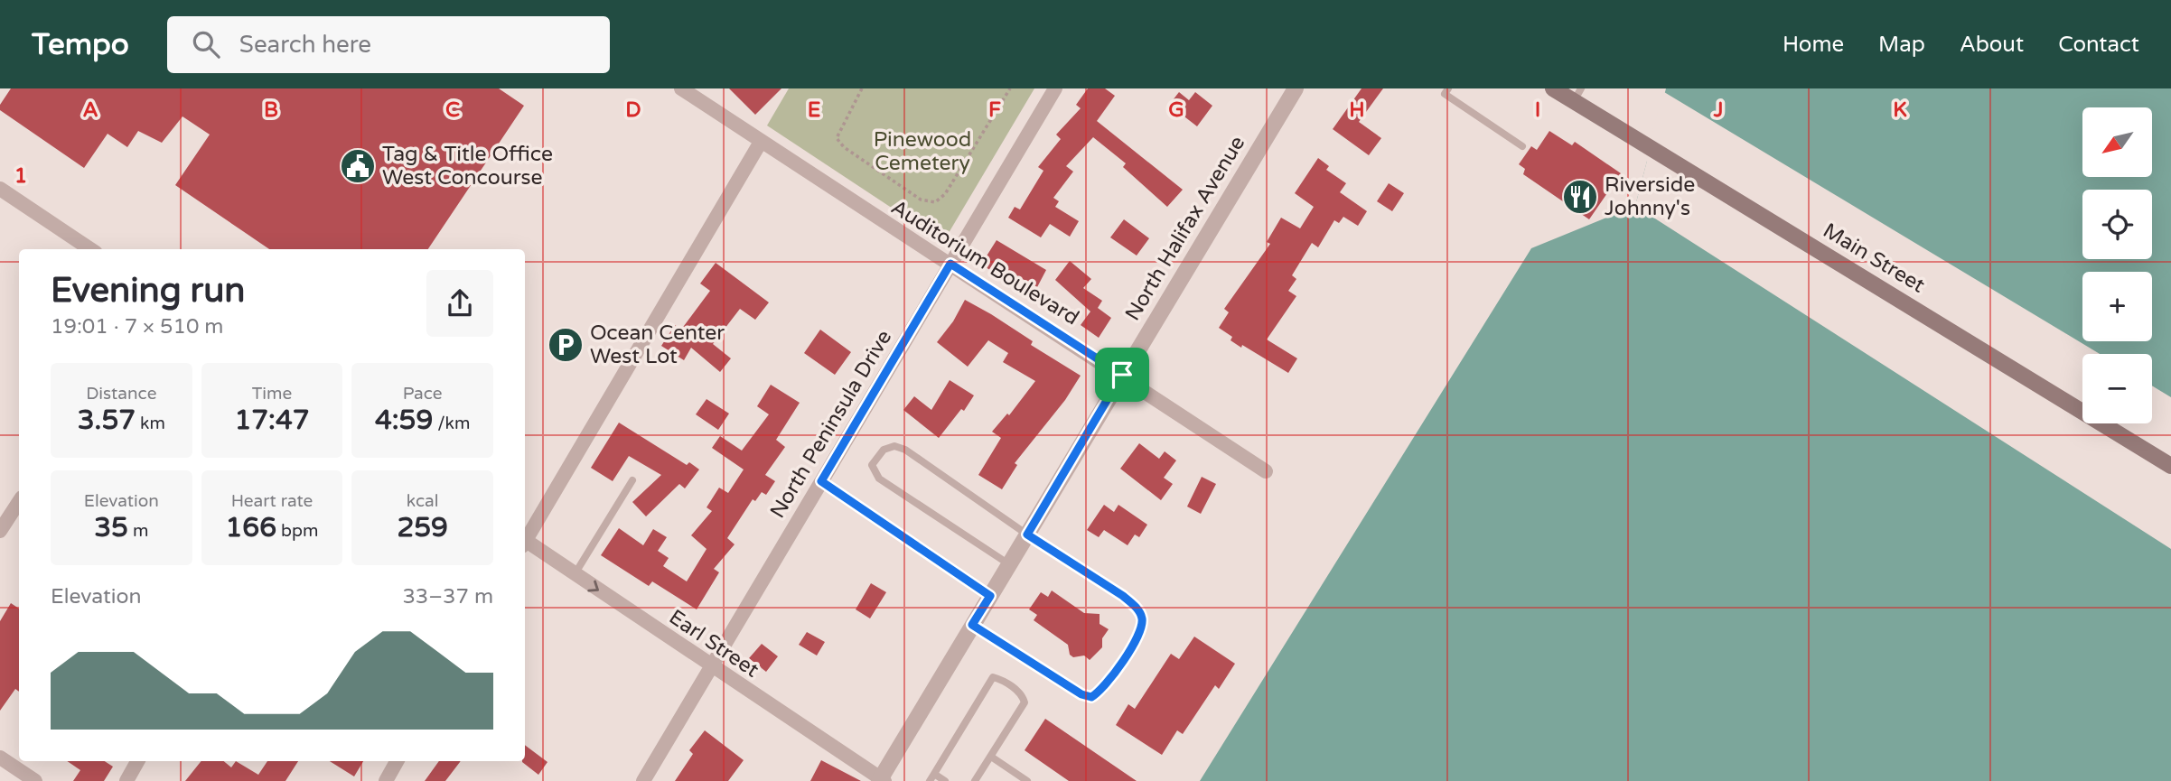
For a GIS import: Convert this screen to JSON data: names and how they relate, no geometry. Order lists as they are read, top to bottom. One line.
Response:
{"streets":{"main road":["Main Street"],"street":["North Halifax Avenue","Auditorium Boulevard","North Peninsula Drive","Earl Street"]},"crossings":[["North Halifax Avenue","Auditorium Boulevard"],["North Halifax Avenue","Earl Street"],["Auditorium Boulevard","North Peninsula Drive"],["North Peninsula Drive","Earl Street"]],"one_way":["Earl Street"],"parks":["Pinewood Cemetery"],"places":{"public building":["Tag & Title Office West Concourse"],"restaurant":["Riverside Johnny's"],"parking":["Ocean Center West Lot"]},"north":"bottom left","page":{"header":"Tempo","search":"Search here","nav":["Home","Map","About","Contact"],"map_buttons":["+","−"],"heading":["Evening run","19:01 · 7 × 510 m"],"stats":[["Distance","3.57 km"],["Time","17:47"],["Pace","4:59 /km"],["Elevation","35 m"],["Heart rate","166 bpm"],["kcal","259"]],"chart":["Elevation","33–37 m"]},"grid":{"columns":["A","B","C","D","E","F","G","H","I","J","K"],"rows":["1"]}}
